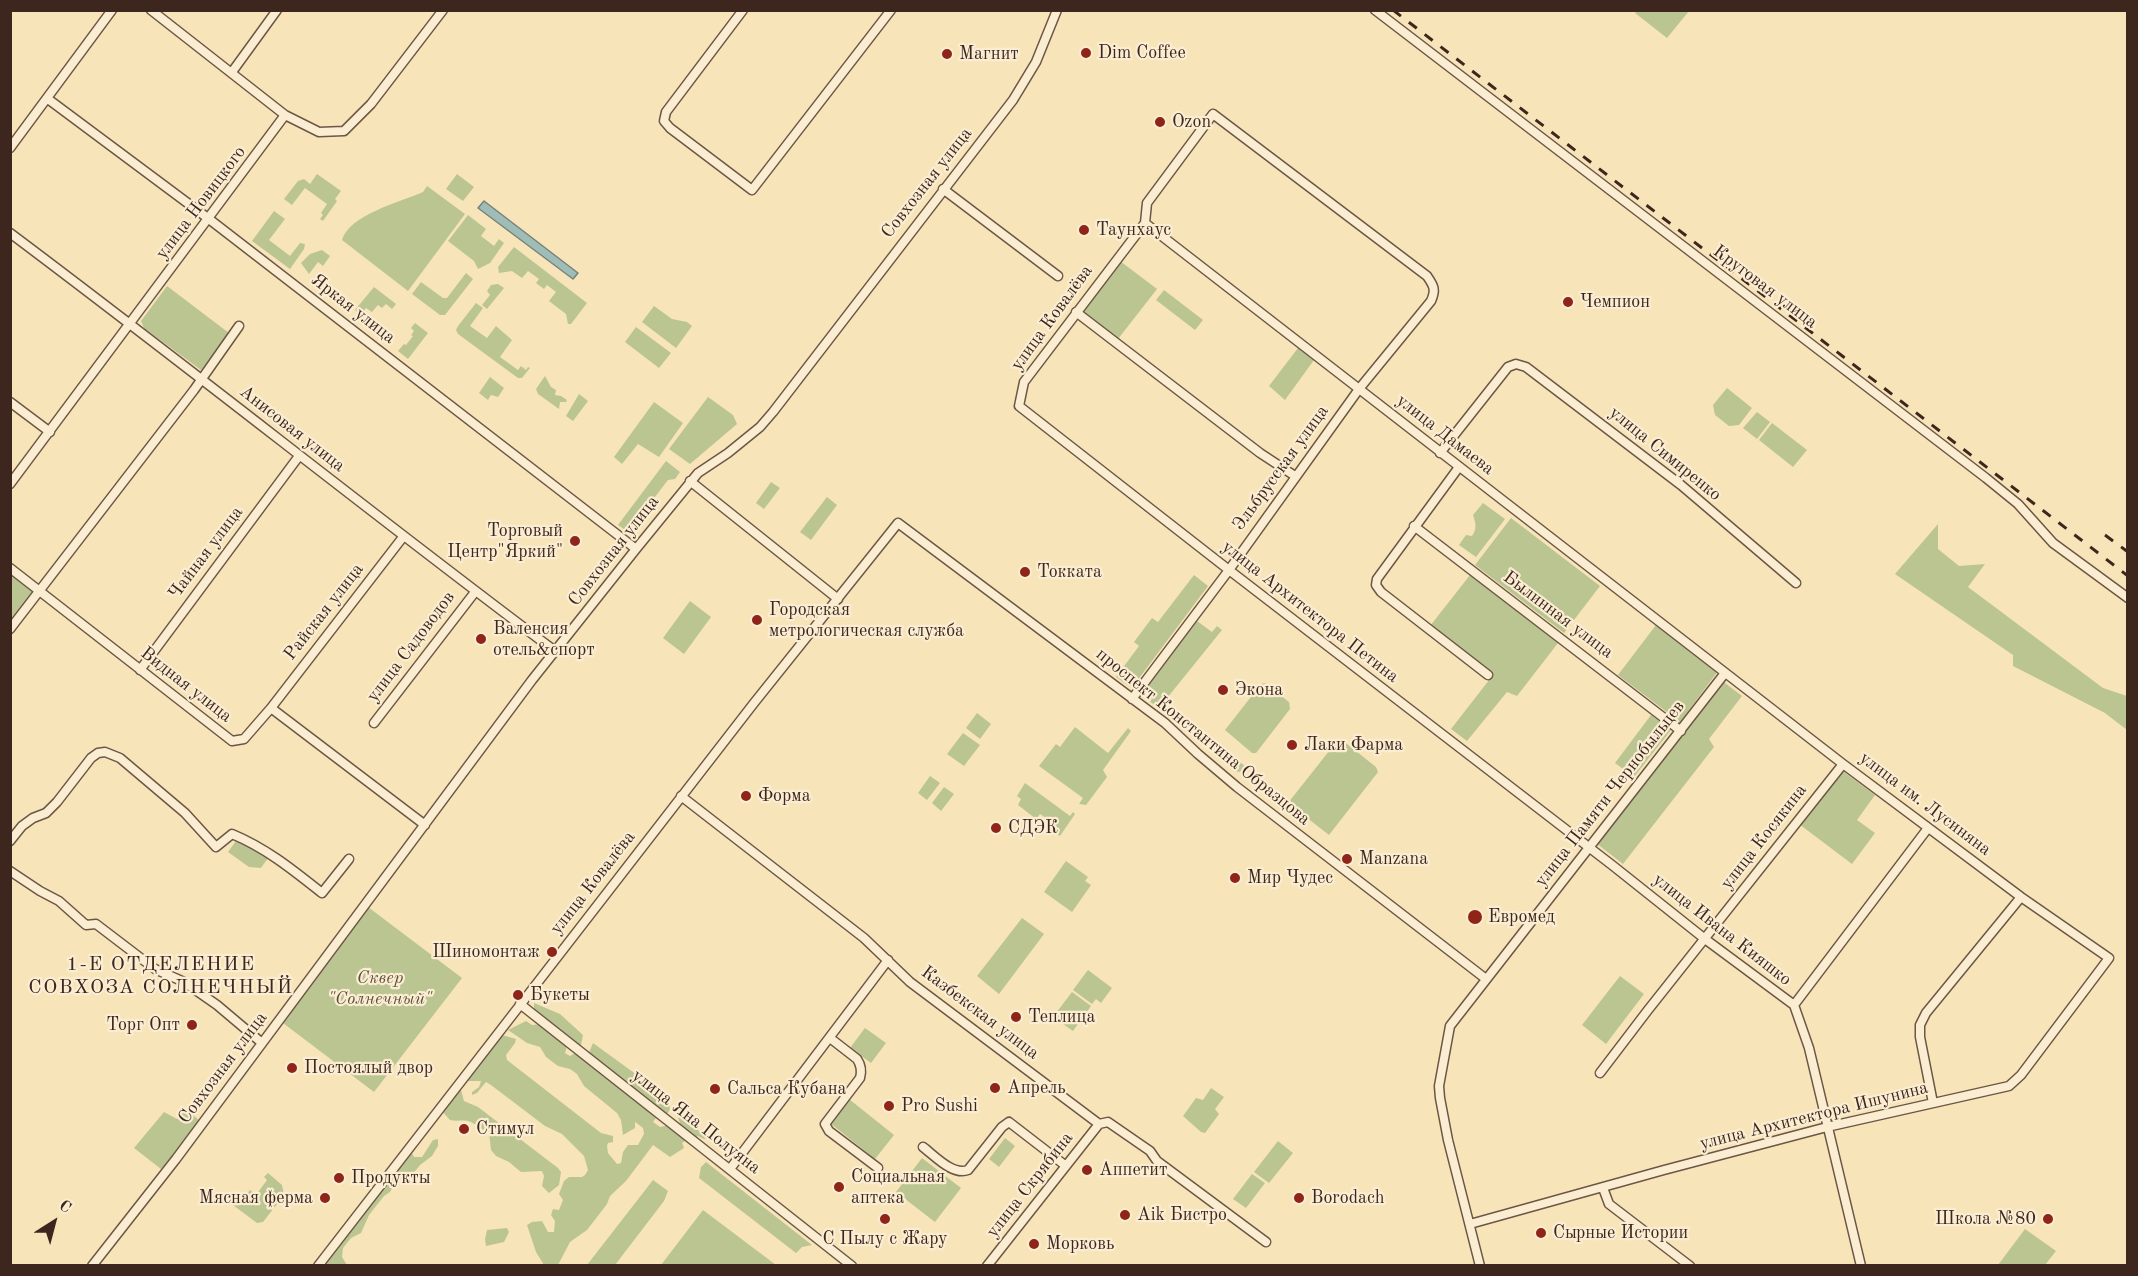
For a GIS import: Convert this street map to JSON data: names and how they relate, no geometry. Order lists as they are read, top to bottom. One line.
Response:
{"streets":{"street":["Совхозная улица","улица Новицкого","Круговая улица","Яркая улица","улица Ковалёва","Анисовая улица","улица Дамаева","улица Симиренко","Эльбрусская улица","Чайная улица","Райская улица","улица Архитектора Петина","Былинная улица","улица Садоводов","Видная улица","проспект Константина Образцова","улица Памяти Чернобыльцев","улица им. Лусиняна","улица Косякина","улица Ивана Кияшко","Казбекская улица","улица Архитектора Ишунина","улица Яна Полуяна","улица Скрябина"]},"crossings":[["Совхозная улица","Яркая улица"],["Совхозная улица","Анисовая улица"],["улица Новицкого","Яркая улица"],["улица Новицкого","Анисовая улица"],["улица Ковалёва","улица Дамаева"],["улица Ковалёва","Эльбрусская улица"],["улица Ковалёва","улица Архитектора Петина"],["улица Ковалёва","проспект Константина Образцова"],["улица Ковалёва","Казбекская улица"],["улица Ковалёва","улица Яна Полуяна"],["Анисовая улица","Чайная улица"],["Анисовая улица","Райская улица"],["Анисовая улица","улица Садоводов"],["улица Дамаева","улица Симиренко"],["улица Дамаева","Эльбрусская улица"],["улица Дамаева","улица Памяти Чернобыльцев"],["улица Дамаева","улица им. Лусиняна"],["Эльбрусская улица","улица Архитектора Петина"],["Эльбрусская улица","проспект Константина Образцова"],["Чайная улица","Видная улица"],["Райская улица","Видная улица"],["улица Архитектора Петина","улица Памяти Чернобыльцев"],["улица Архитектора Петина","улица Ивана Кияшко"],["Былинная улица","улица Памяти Чернобыльцев"],["проспект Константина Образцова","улица Памяти Чернобыльцев"],["улица Памяти Чернобыльцев","улица им. Лусиняна"],["улица Памяти Чернобыльцев","улица Ивана Кияшко"],["улица Памяти Чернобыльцев","улица Архитектора Ишунина"],["улица им. Лусиняна","улица Косякина"],["улица им. Лусиняна","улица Архитектора Ишунина"],["улица Косякина","улица Ивана Кияшко"],["улица Ивана Кияшко","улица Архитектора Ишунина"],["Казбекская улица","улица Скрябина"]],"districts":["1-Е ОТДЕЛЕНИЕ СОВХОЗА СОЛНЕЧНЫЙ"],"parks":["Сквер \"Солнечный\""],"places":["Dim Coffee","Магнит","Ozon","Таунхаус","Чемпион","Торговый Центр\"Яркий\"","Токката","Городская метрологическая служба","Валенсия отель&спорт","Экона","Лаки Фарма","Форма","СДЭК","Manzana","Мир Чудес","Евромед","Шиномонтаж","Букеты","Теплица","Торг Опт","Постоялый двор","Апрель","Сальса Кубана","Pro Sushi","Стимул","Аппетит","Продукты","Социальная аптека","Мясная ферма","Borodach","Aik Бистро","С Пылу с Жару","Школа №80","Сырные Истории","Морковь"],"north":"top right"}
